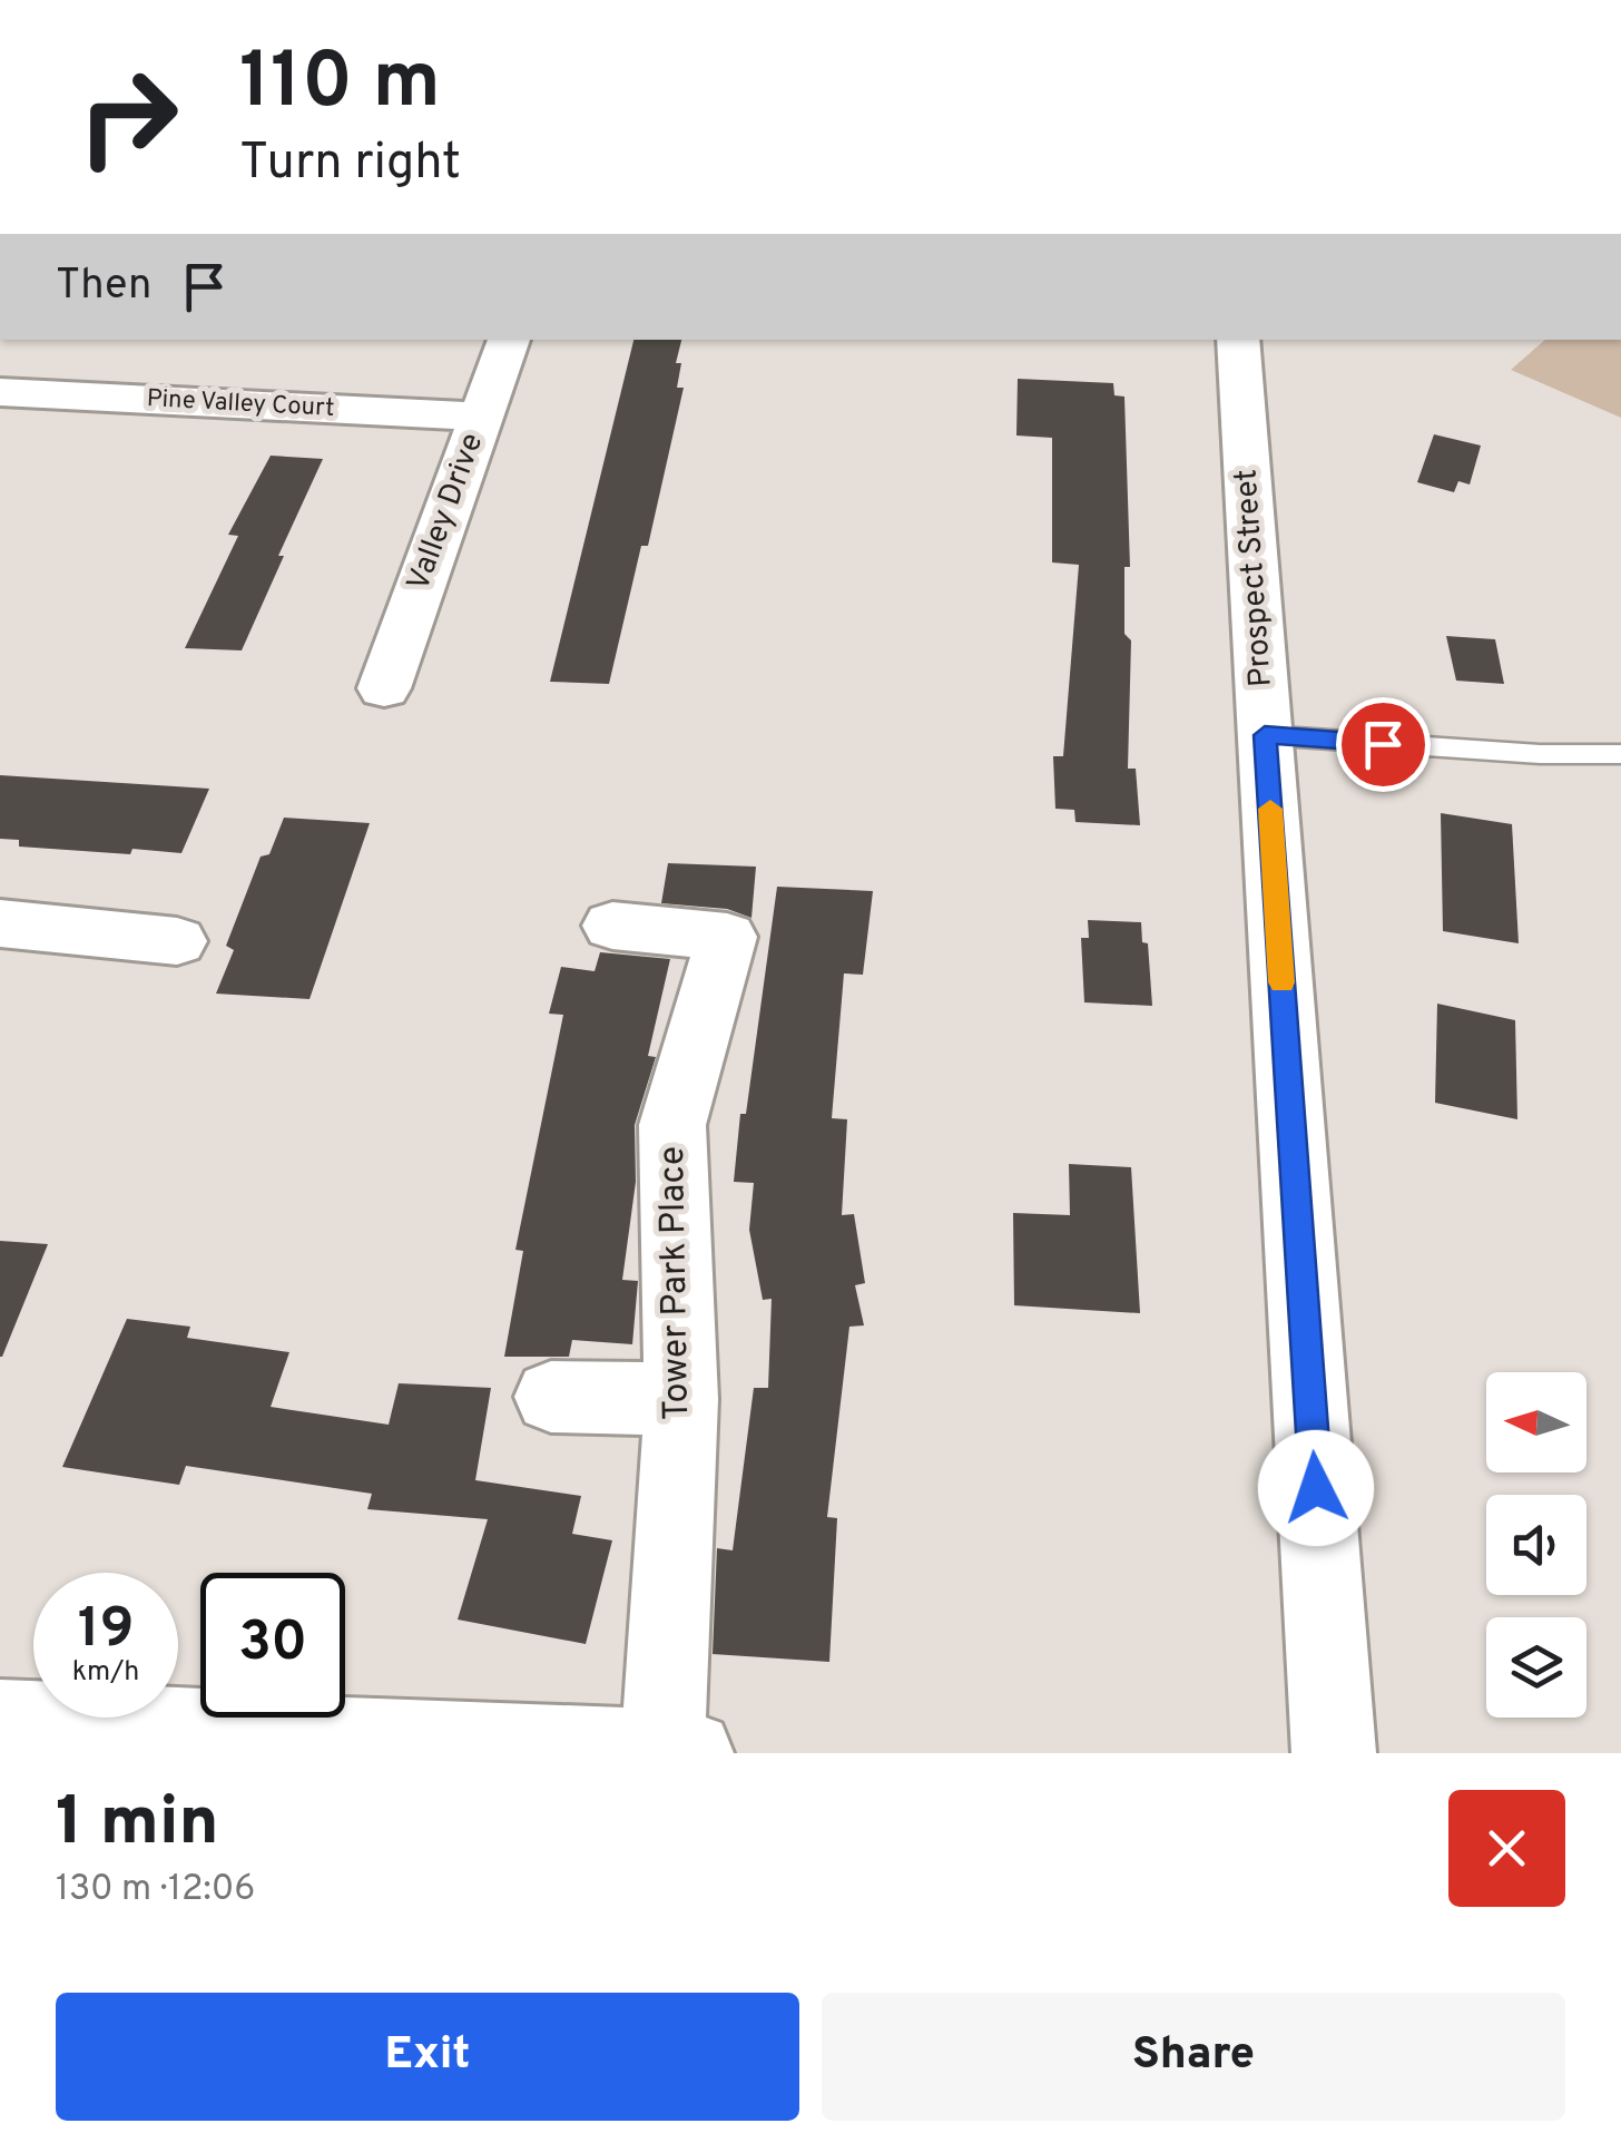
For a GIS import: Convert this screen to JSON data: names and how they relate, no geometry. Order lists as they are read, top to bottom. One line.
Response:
{"streets":{"street":["Pine Valley Court","Valley Drive","Prospect Street","Tower Park Place"]},"crossings":[["Pine Valley Court","Valley Drive"]],"north":"left","page":{"turn":["110 m","Turn right"],"then":"Then","speed":"19 km/h","limit":"30","heading":["1 min","130 m · 12:06"],"buttons":["Exit","Share"]}}
